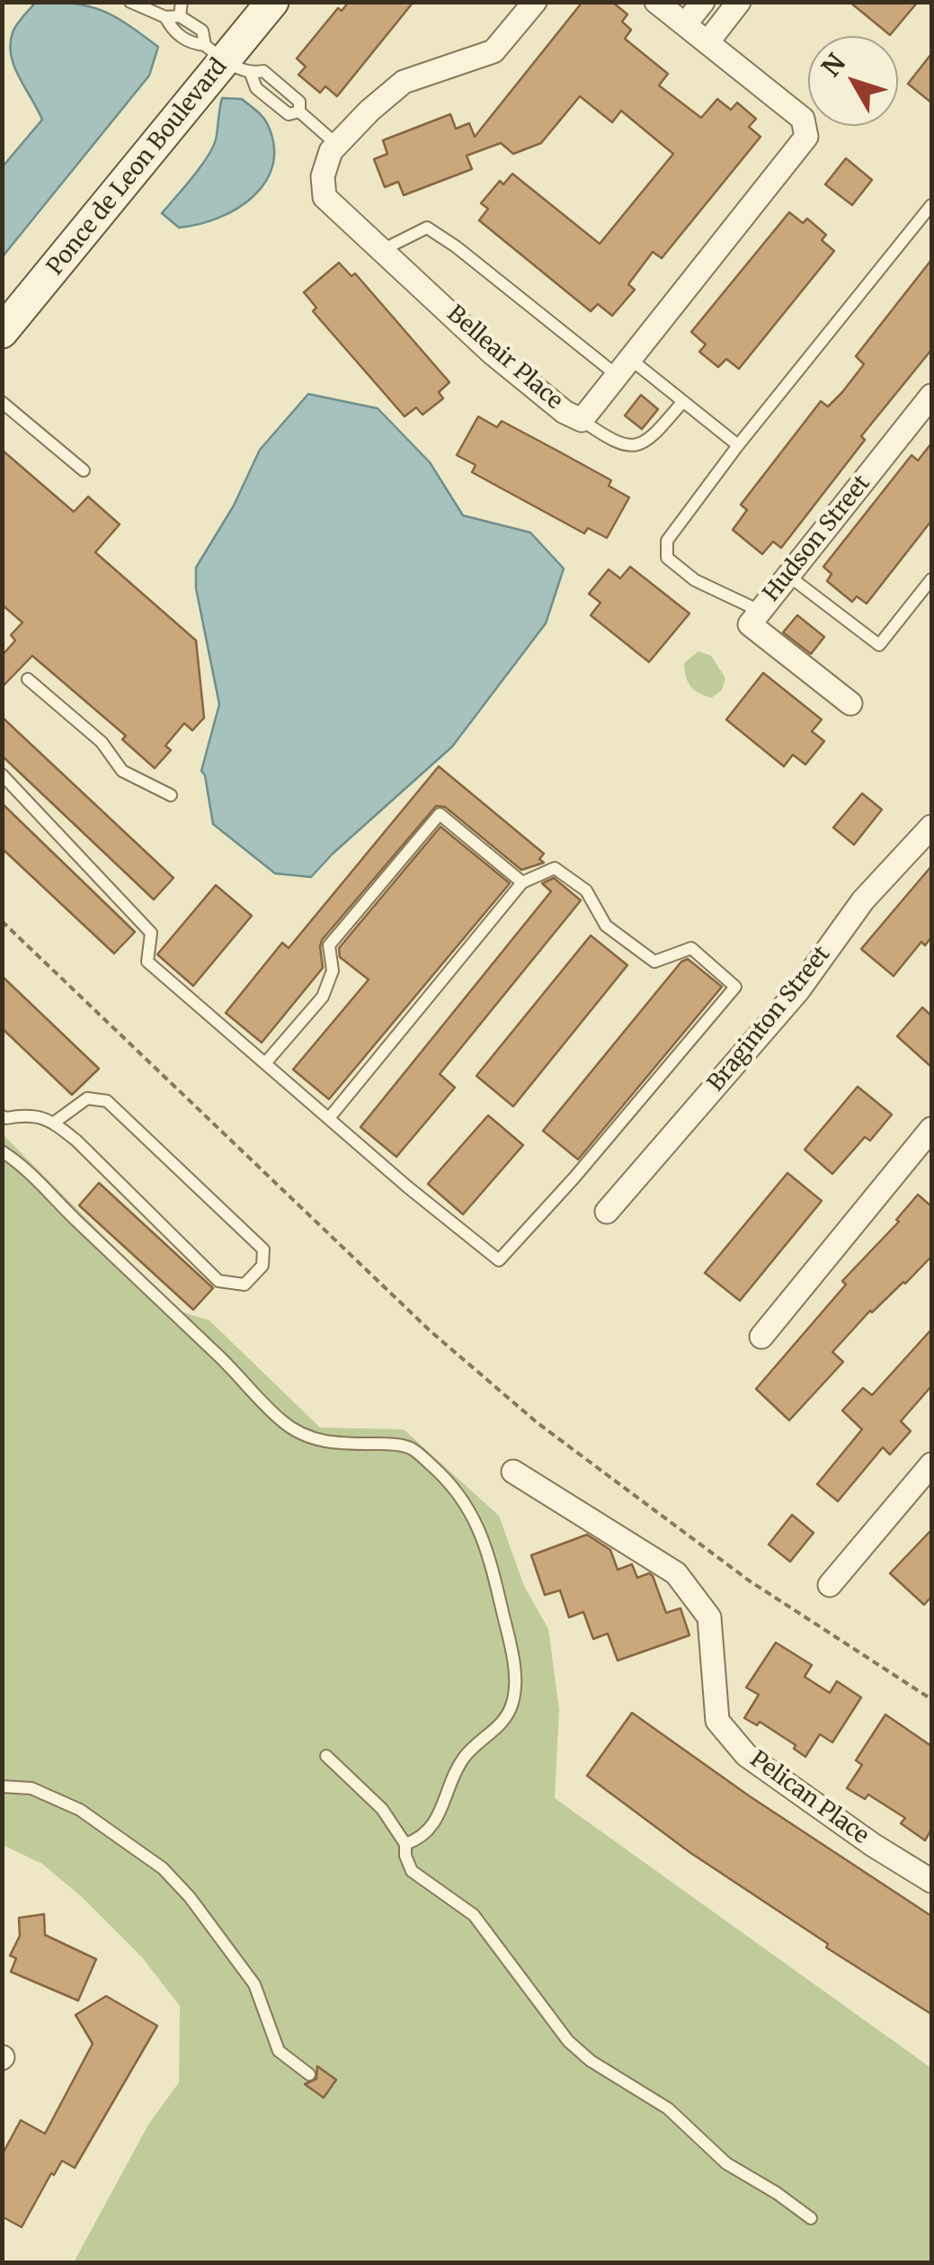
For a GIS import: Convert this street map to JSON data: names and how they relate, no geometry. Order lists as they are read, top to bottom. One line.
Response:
{"streets":{"street":["Ponce de Leon Boulevard","Belleair Place","Hudson Street","Braginton Street","Pelican Place"]},"north":"top left"}
